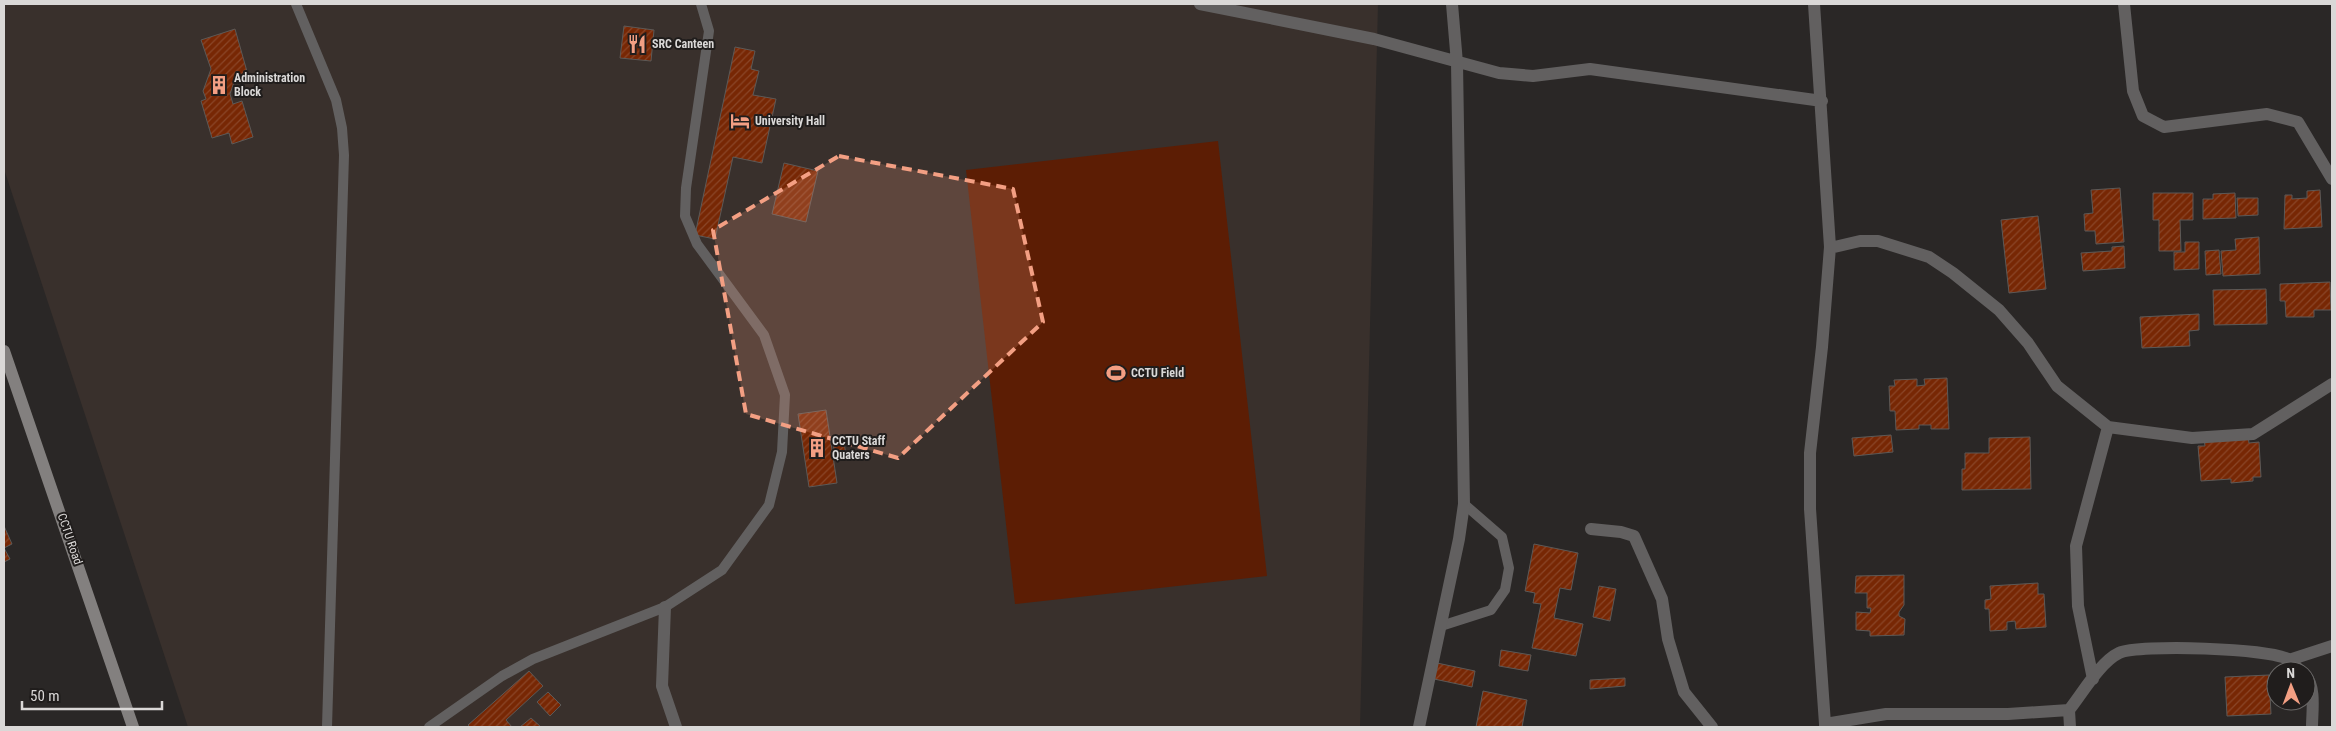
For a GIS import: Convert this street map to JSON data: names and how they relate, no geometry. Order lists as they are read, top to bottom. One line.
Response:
{"streets":{"street":["CCTU Road"]},"places":{"restaurant":["SRC Canteen"],"building":["Administration Block","CCTU Staff Quaters"],"hotel":["University Hall"],"sports":["CCTU Field"]},"scale_bar":"50 m","north":"top"}
